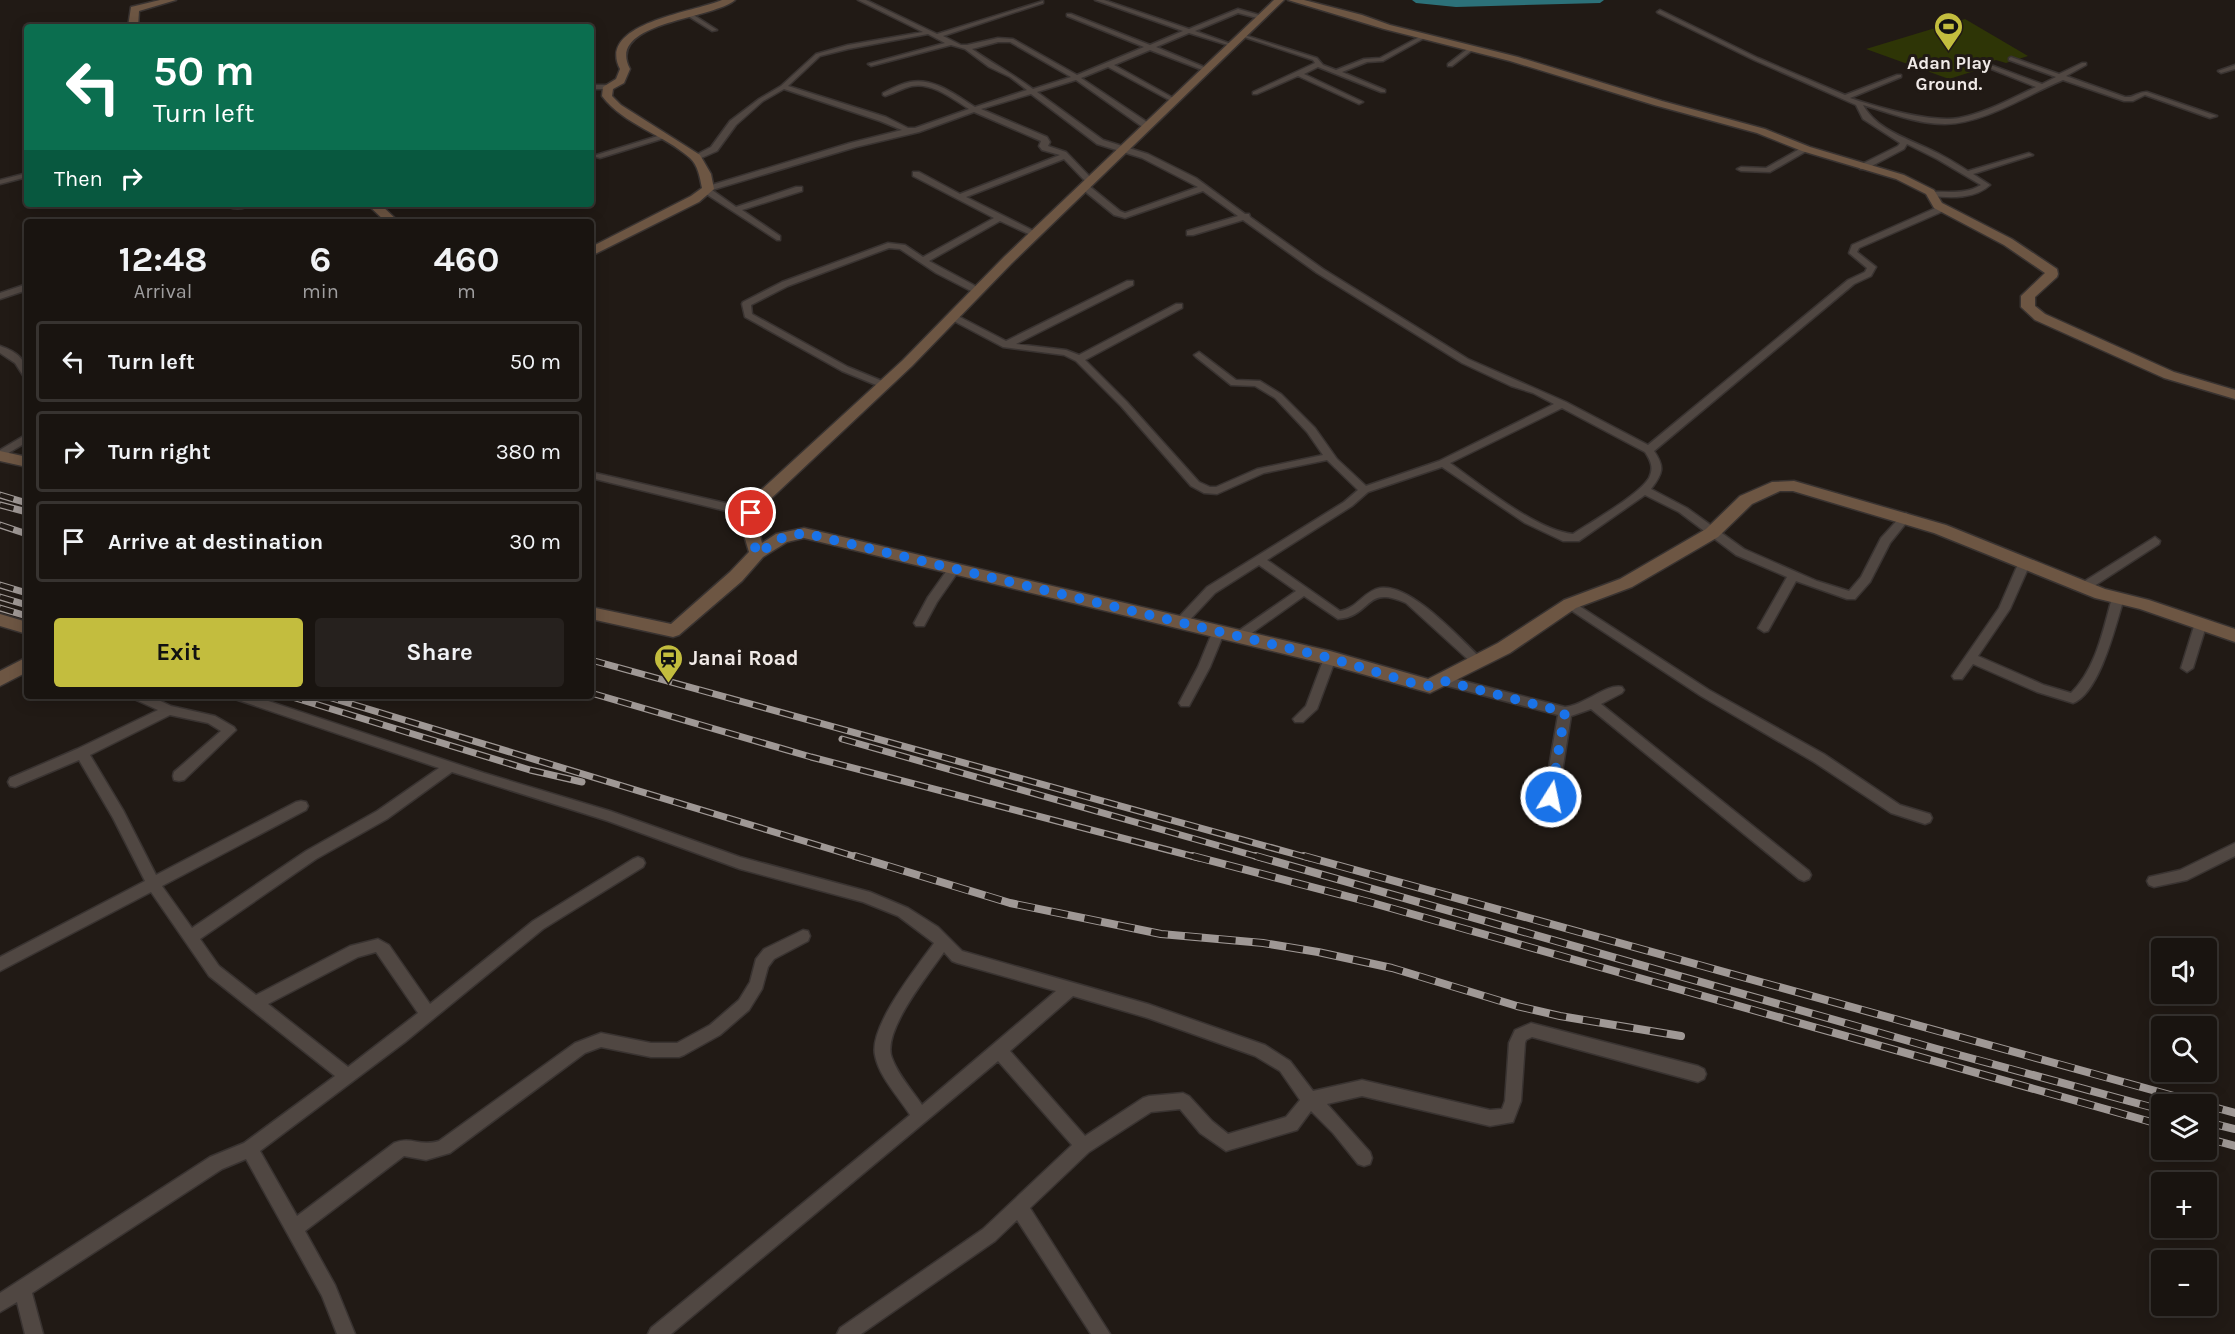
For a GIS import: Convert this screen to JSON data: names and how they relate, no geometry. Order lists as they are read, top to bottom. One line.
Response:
{"places":{"sports":["Adan Play Ground."],"station":["Janai Road"]},"page":{"turn":["50 m","Turn left"],"then":"Then","eta":["12:48","Arrival","6","min","460","m"],"list":[{"name":"Turn left","value":"50 m"},{"name":"Turn right","value":"380 m"},{"name":"Arrive at destination","value":"30 m"}],"buttons":["Exit","Share"],"map_buttons":["+","−"]}}
